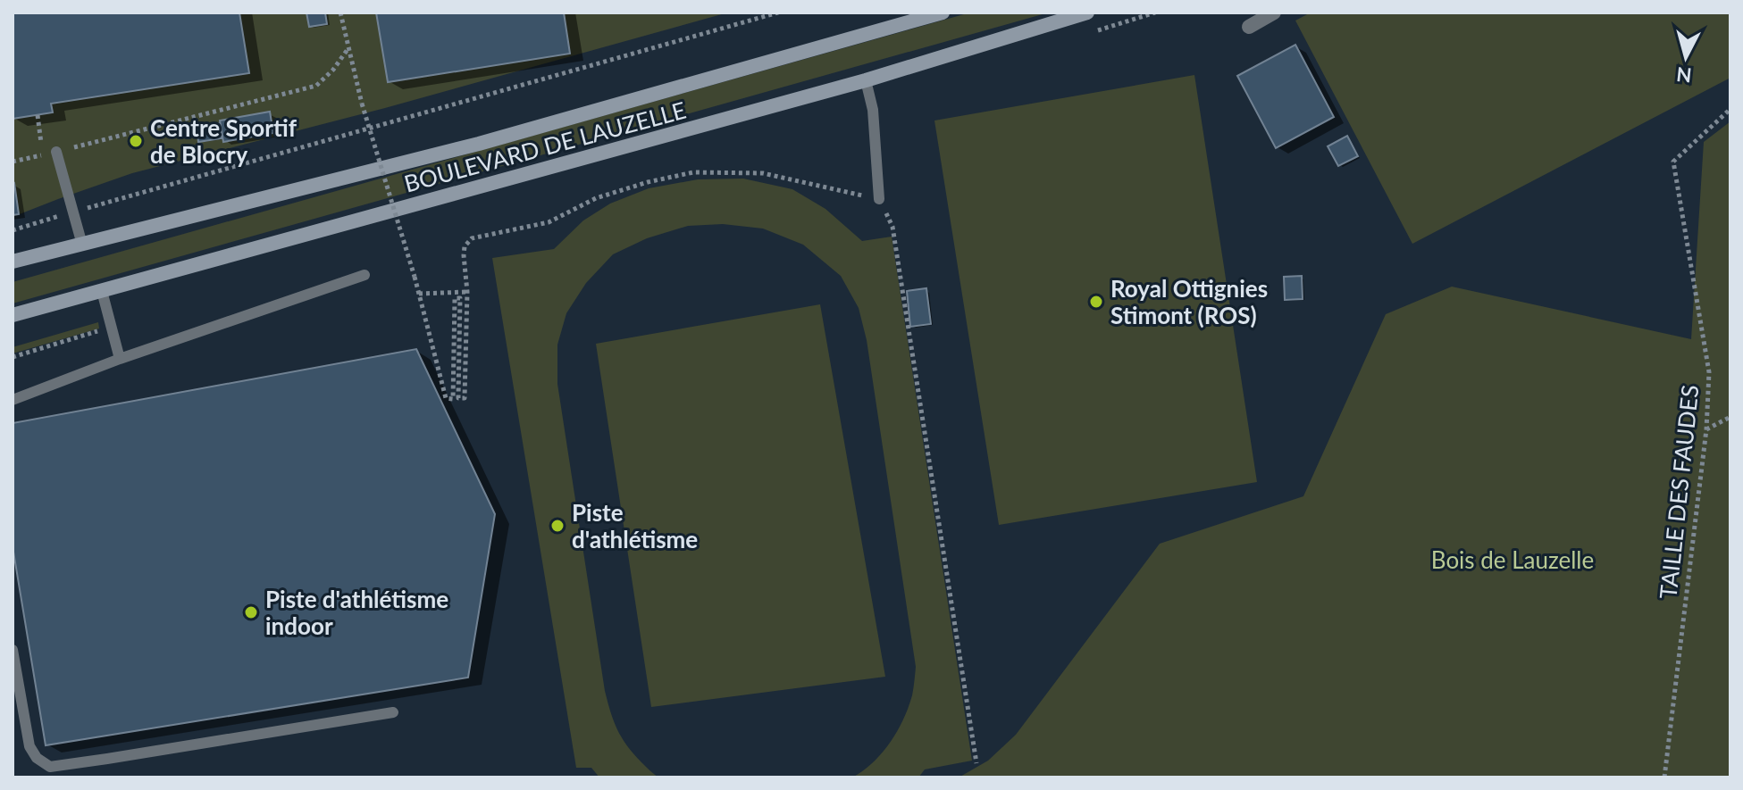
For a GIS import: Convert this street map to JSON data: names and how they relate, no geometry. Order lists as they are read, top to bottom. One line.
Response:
{"streets":{"main road":["BOULEVARD DE LAUZELLE"],"path":["TAILLE DES FAUDES"]},"parks":["Bois de Lauzelle"],"places":["Centre Sportif de Blocry","Royal Ottignies Stimont (ROS)","Piste d'athlétisme","Piste d'athlétisme indoor"],"north":"bottom"}
